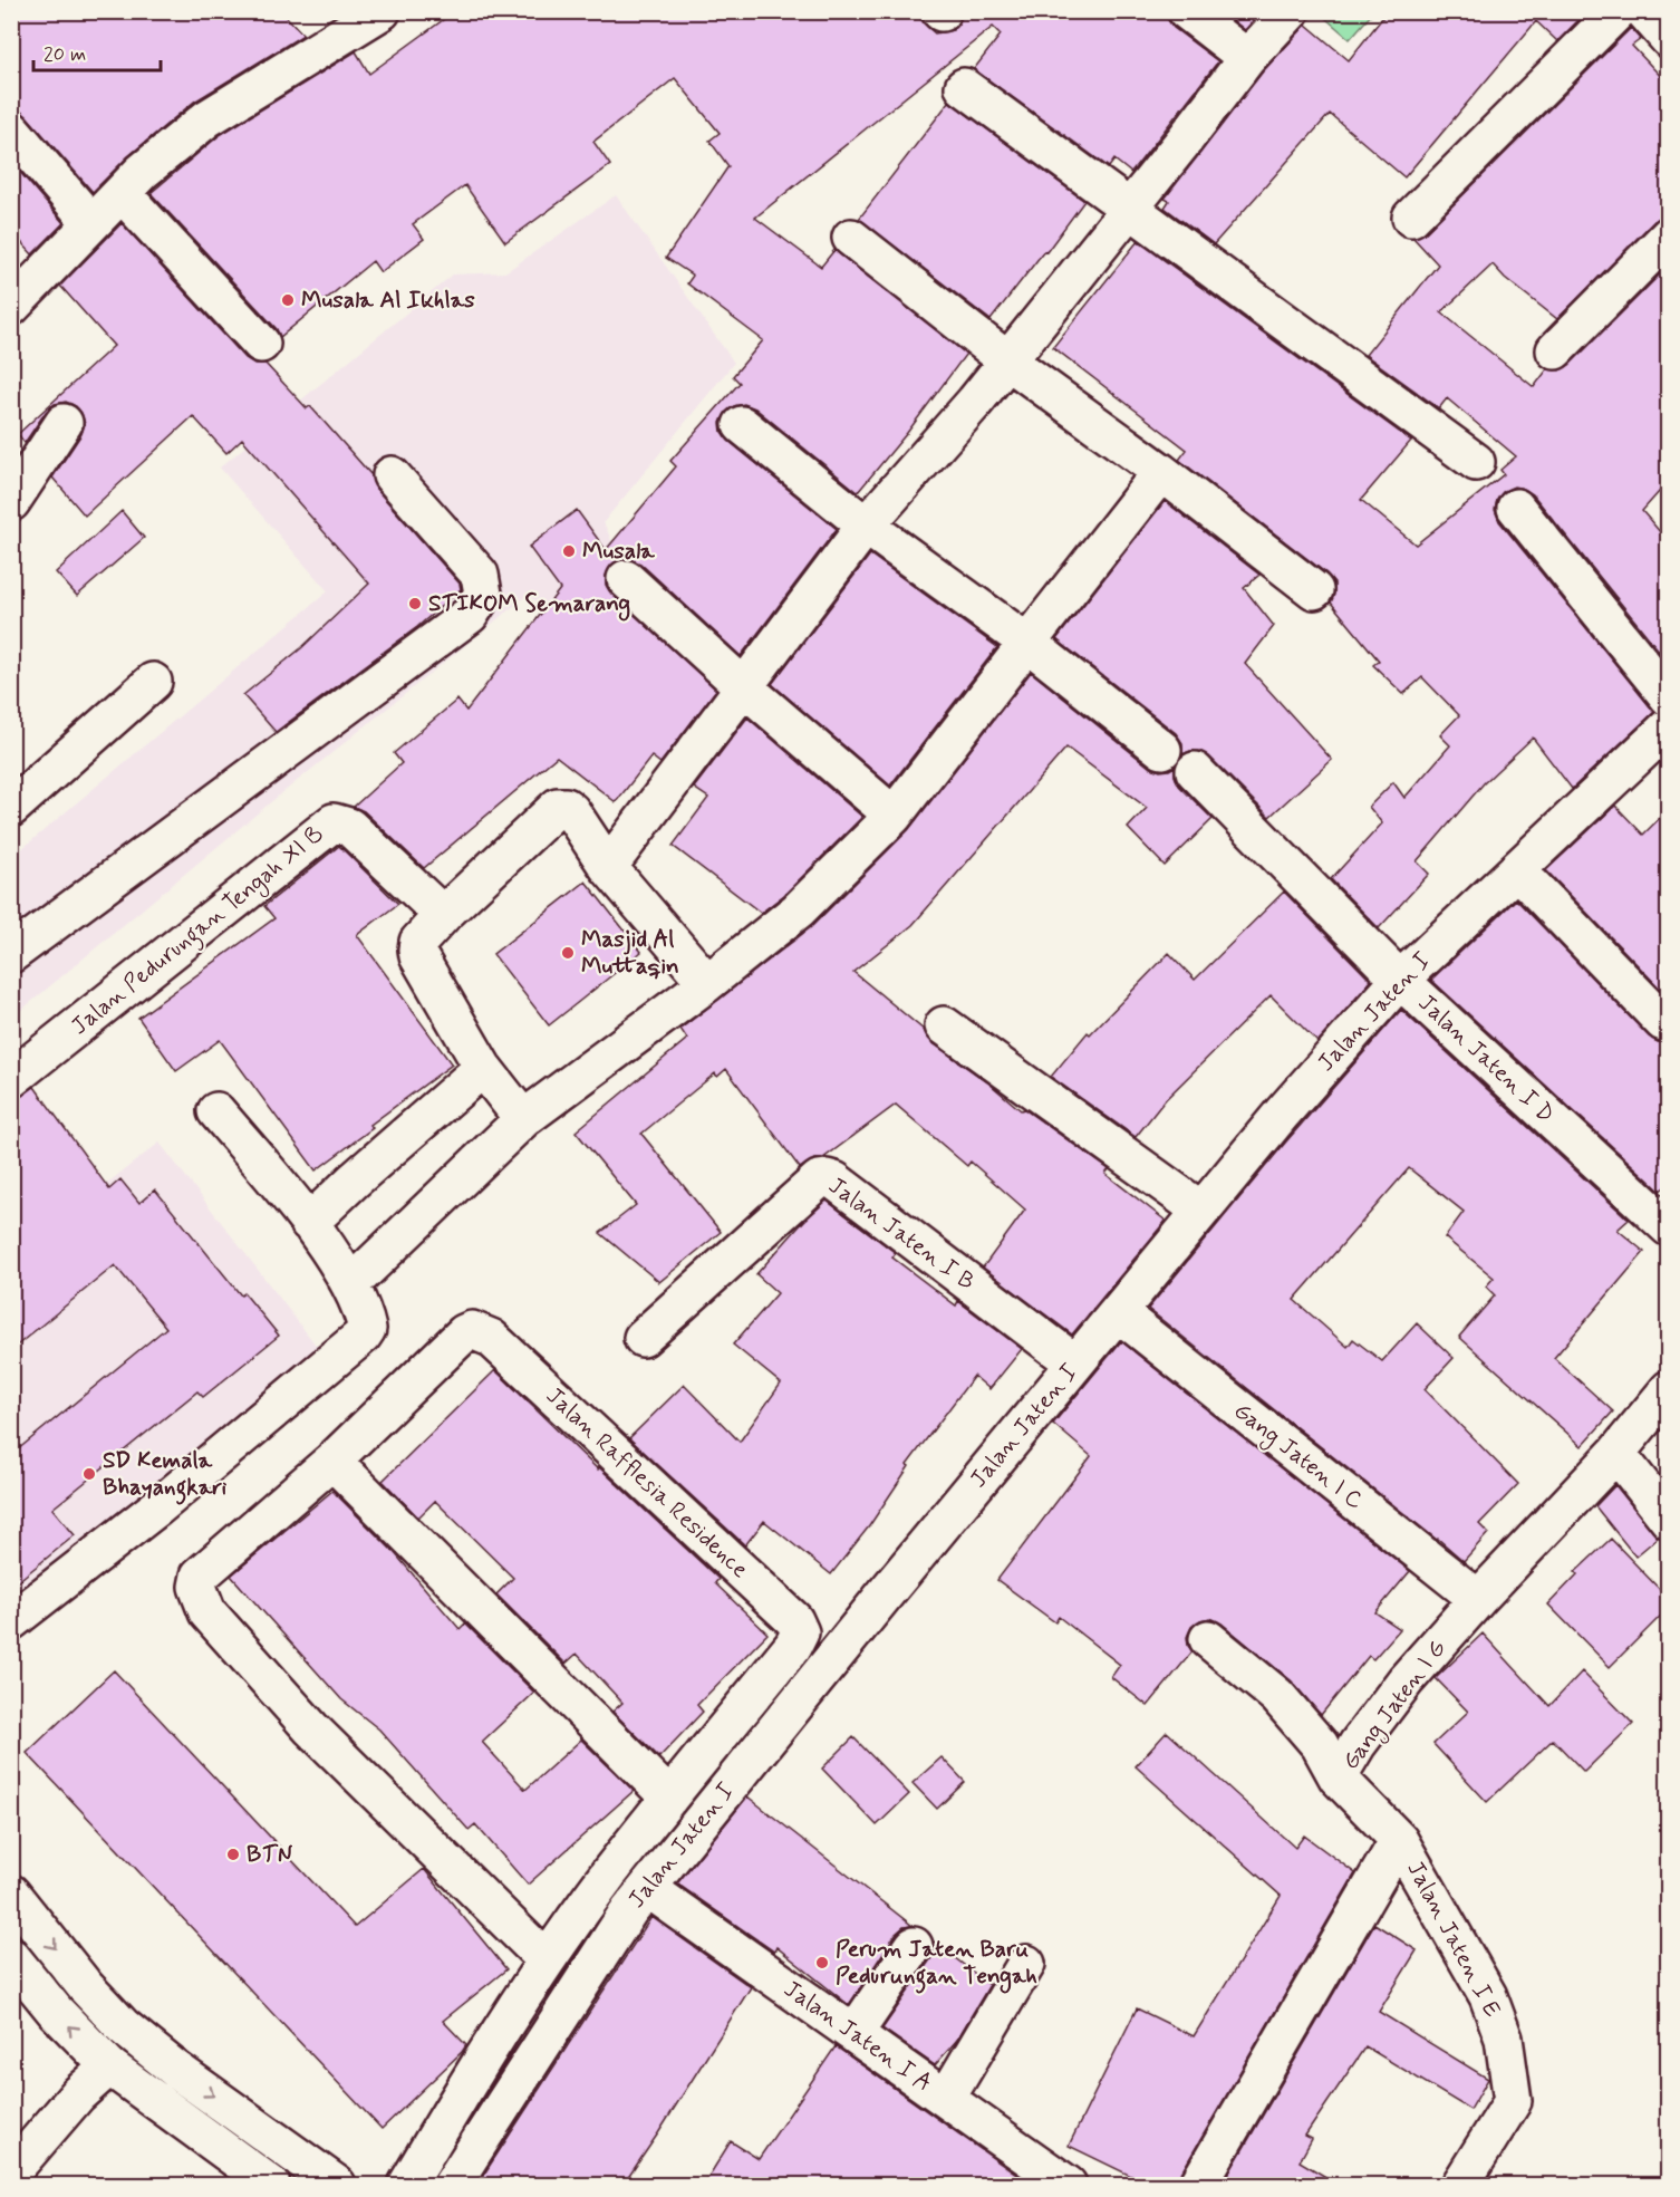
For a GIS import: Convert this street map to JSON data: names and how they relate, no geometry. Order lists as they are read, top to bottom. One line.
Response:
{"streets":{"street":["Jalan Pedurungan Tengah XI B","Jalan Jaten I","Jalan Jaten I D","Jalan Jaten I B","Gang Jaten I C","Jalan Rafflesia Residence","Gang Jaten I G","Jalan Jaten I E","Jalan Jaten I A"]},"crossings":[["Jalan Jaten I","Jalan Jaten I D"],["Jalan Jaten I","Jalan Jaten I B"],["Jalan Jaten I","Gang Jaten I C"],["Jalan Jaten I","Jalan Jaten I A"],["Gang Jaten I C","Gang Jaten I G"],["Gang Jaten I G","Jalan Jaten I E"]],"places":["Musala Al Ikhlas","Musala","STIKOM Semarang","Masjid Al Muttaqin","SD Kemala Bhayangkari","BTN","Perum Jaten Baru Pedurungan Tengah"],"scale_bar":"20 m"}
